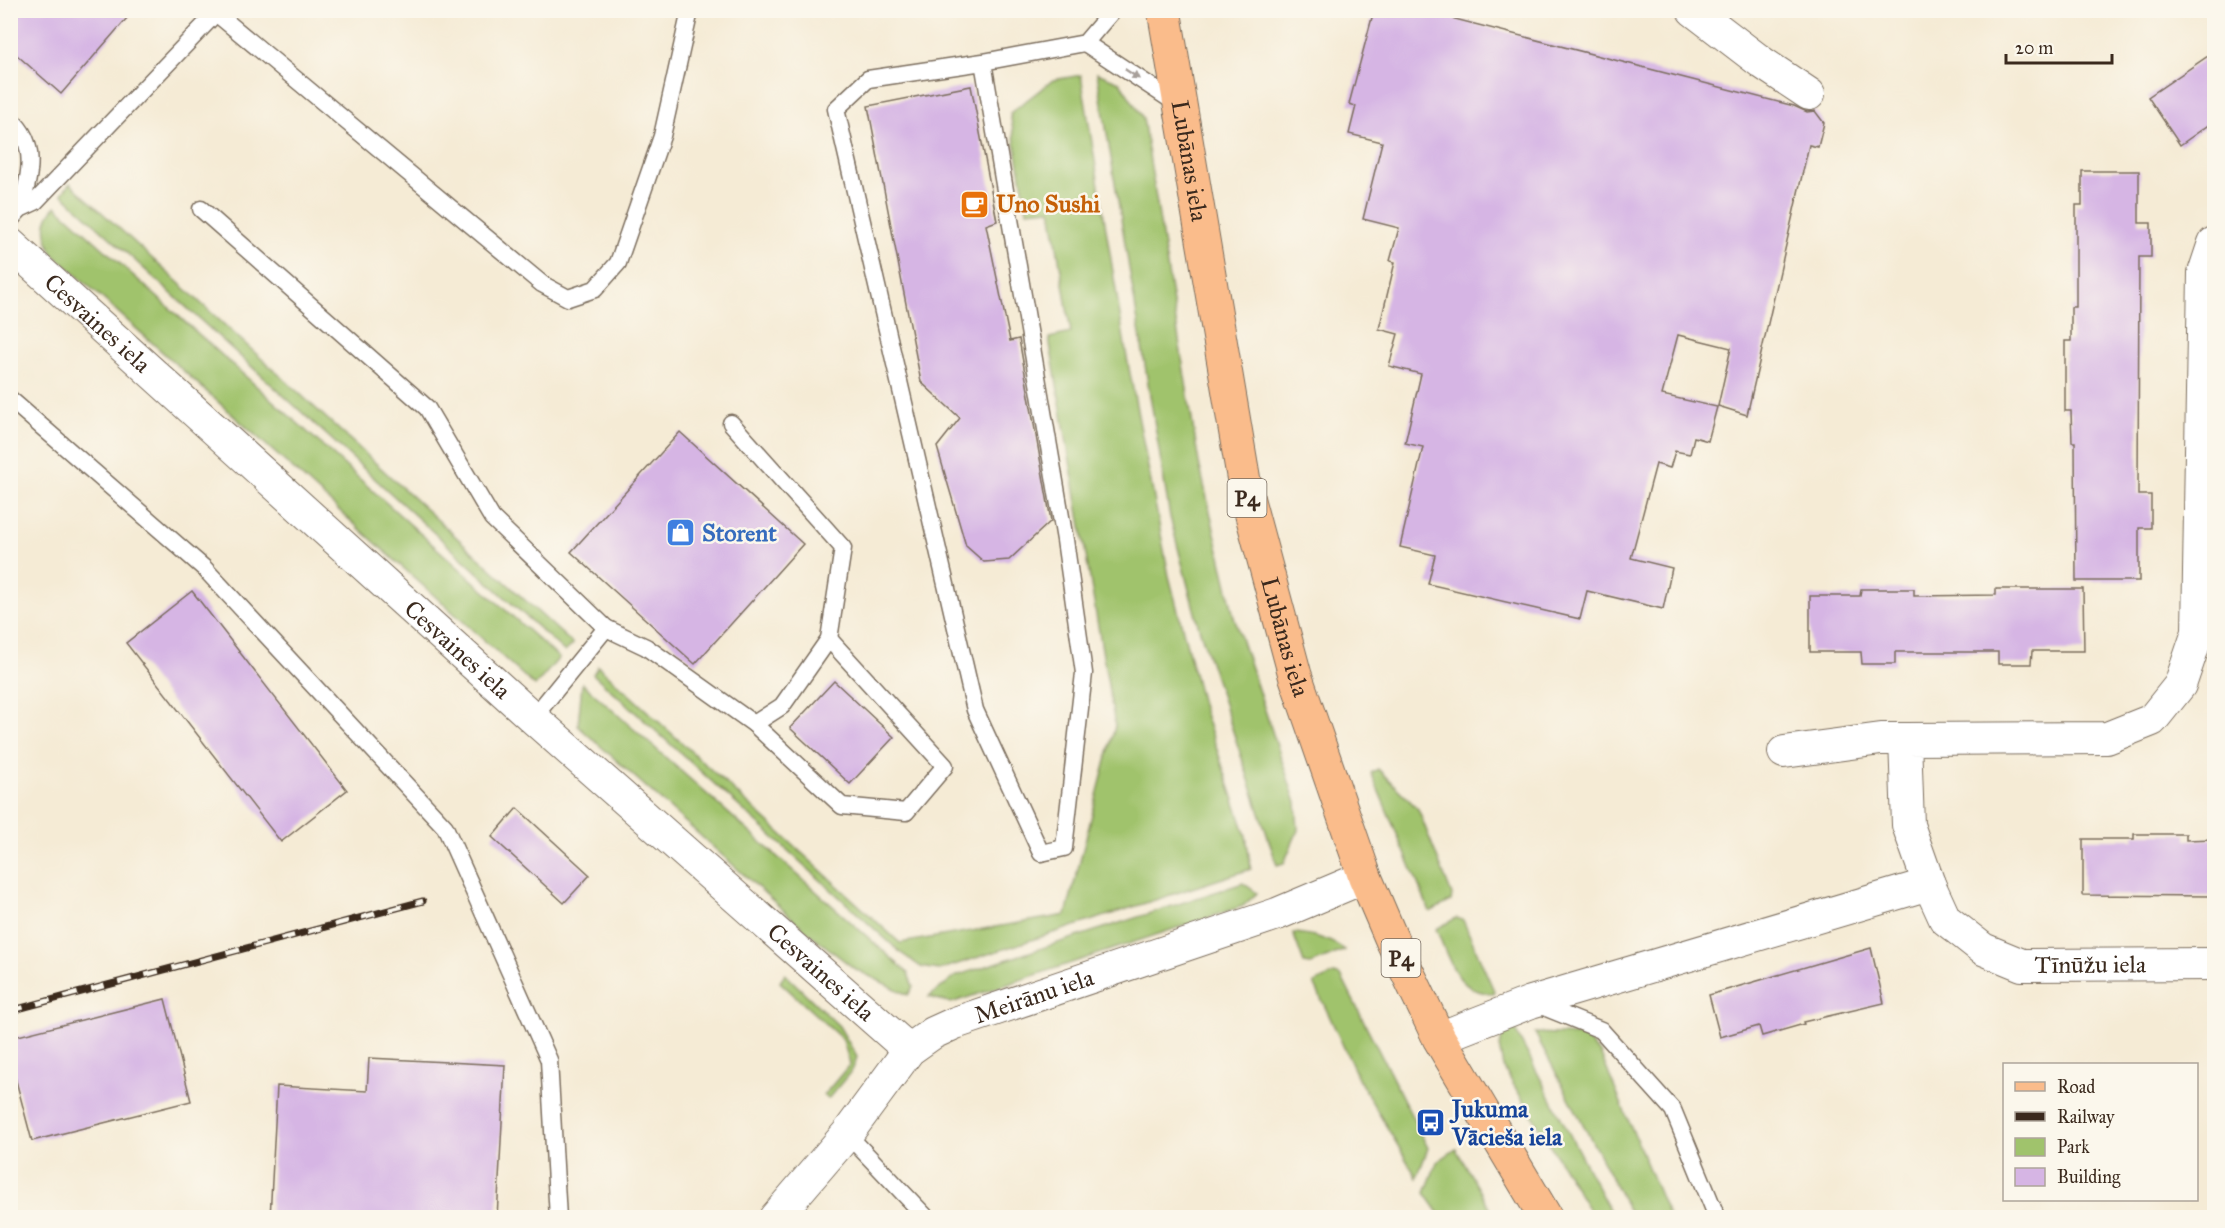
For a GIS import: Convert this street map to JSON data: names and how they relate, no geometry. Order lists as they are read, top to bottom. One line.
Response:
{"streets":{"main road":["Lubānas iela","P4"],"street":["Cesvaines iela","Tīnūžu iela","Meirānu iela"]},"crossings":[["Lubānas iela","Meirānu iela"],["Cesvaines iela","Meirānu iela"]],"places":{"cafe":["Uno Sushi"],"shop":["Storent"],"bus stop":["Jukuma Vācieša iela"]},"legend":["Road","Railway","Park","Building"],"scale_bar":"20 m"}
